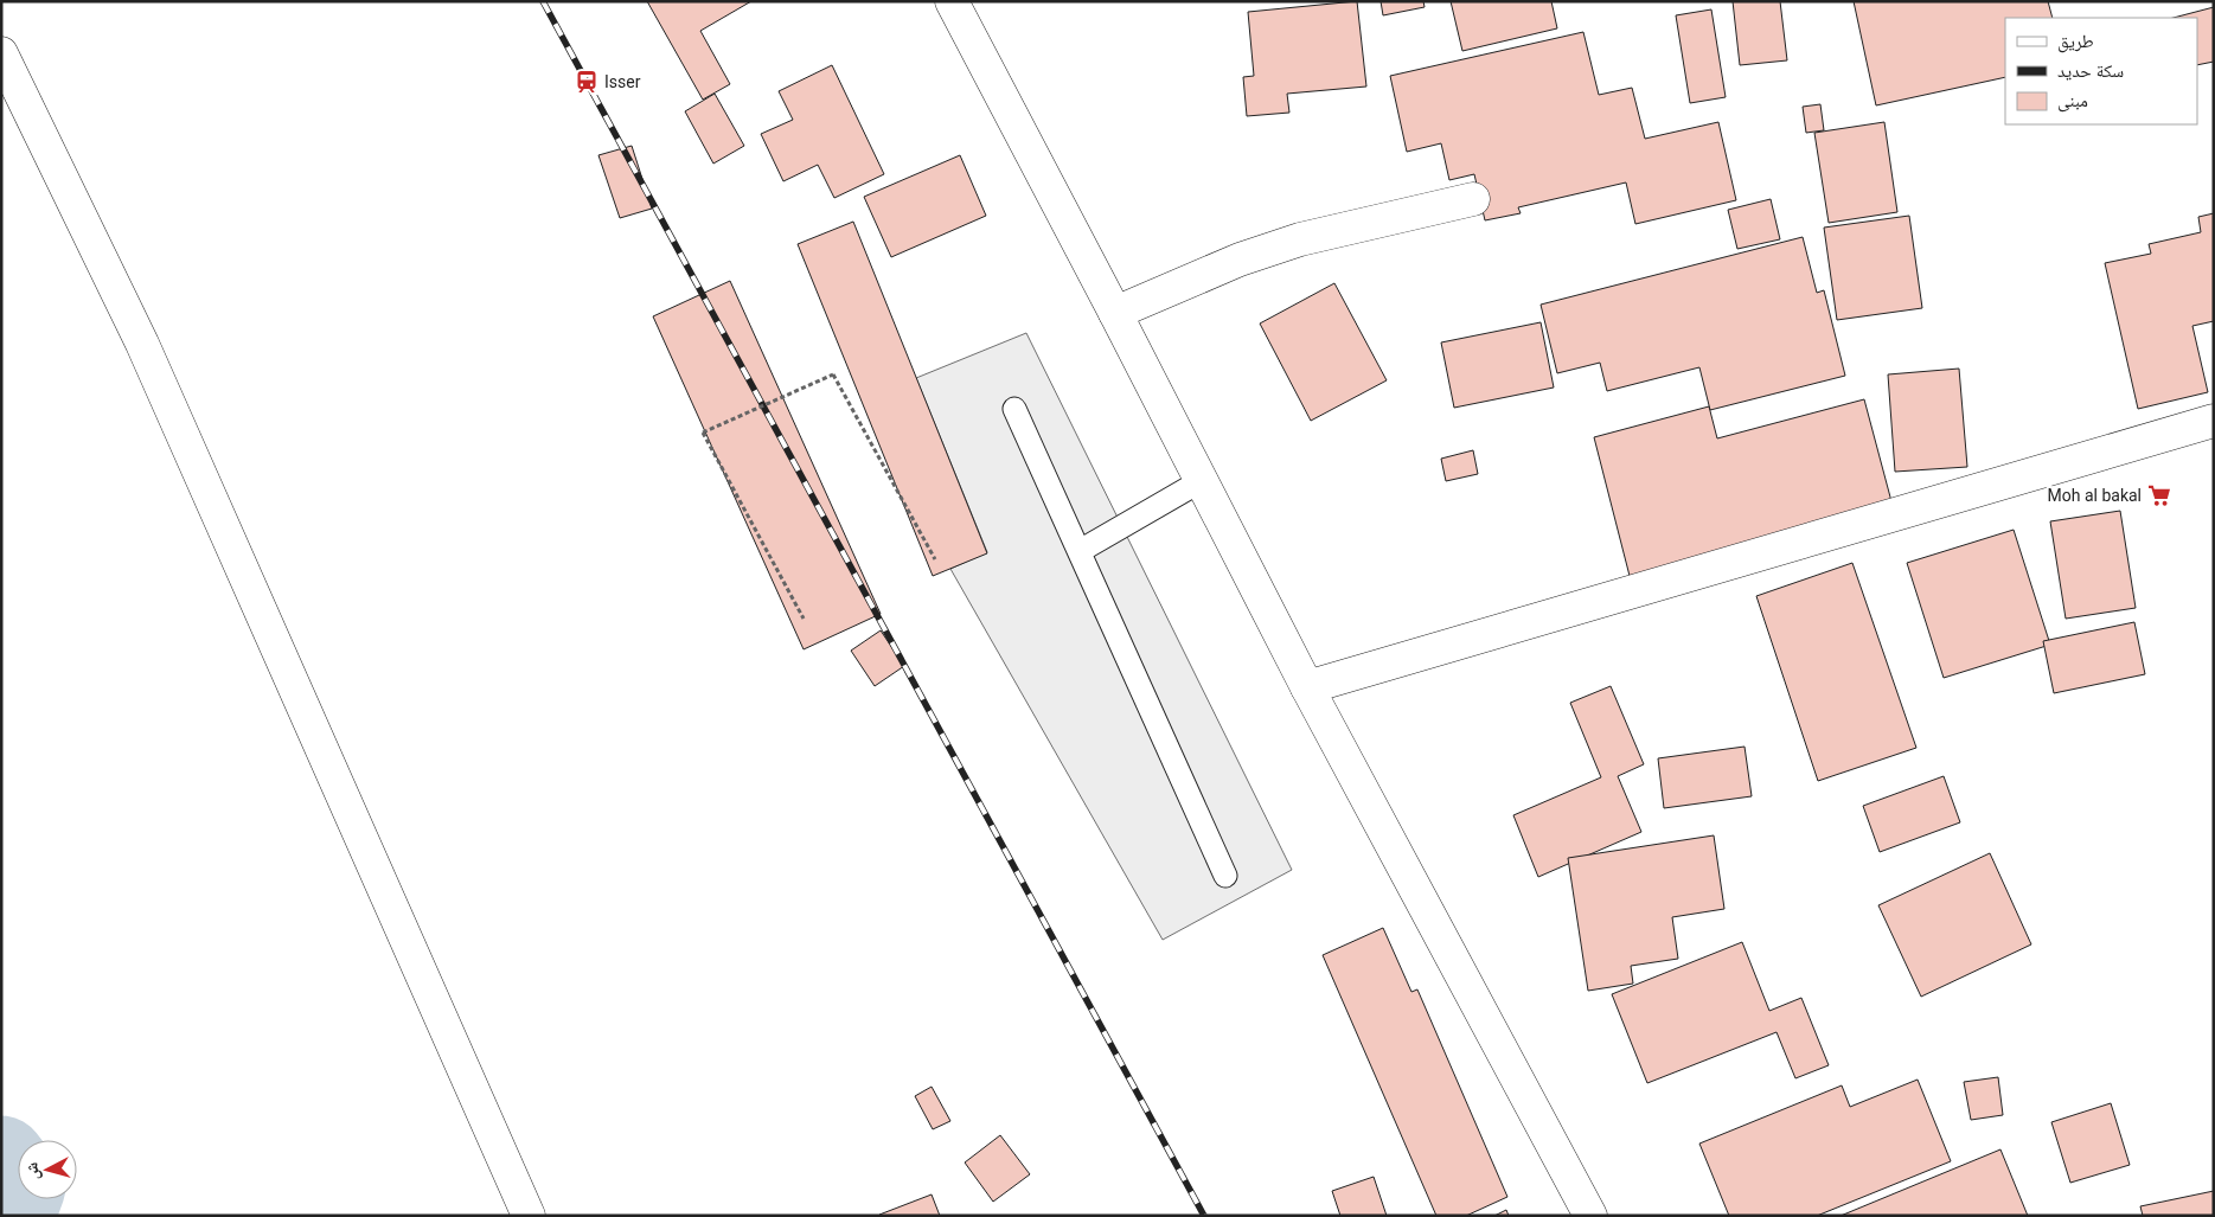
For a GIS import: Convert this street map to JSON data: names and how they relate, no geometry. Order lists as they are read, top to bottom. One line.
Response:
{"places":{"station":["Isser"],"supermarket":["Moh al bakal"]},"legend":["طريق","سكة حديد","مبنى"],"north":"left"}
